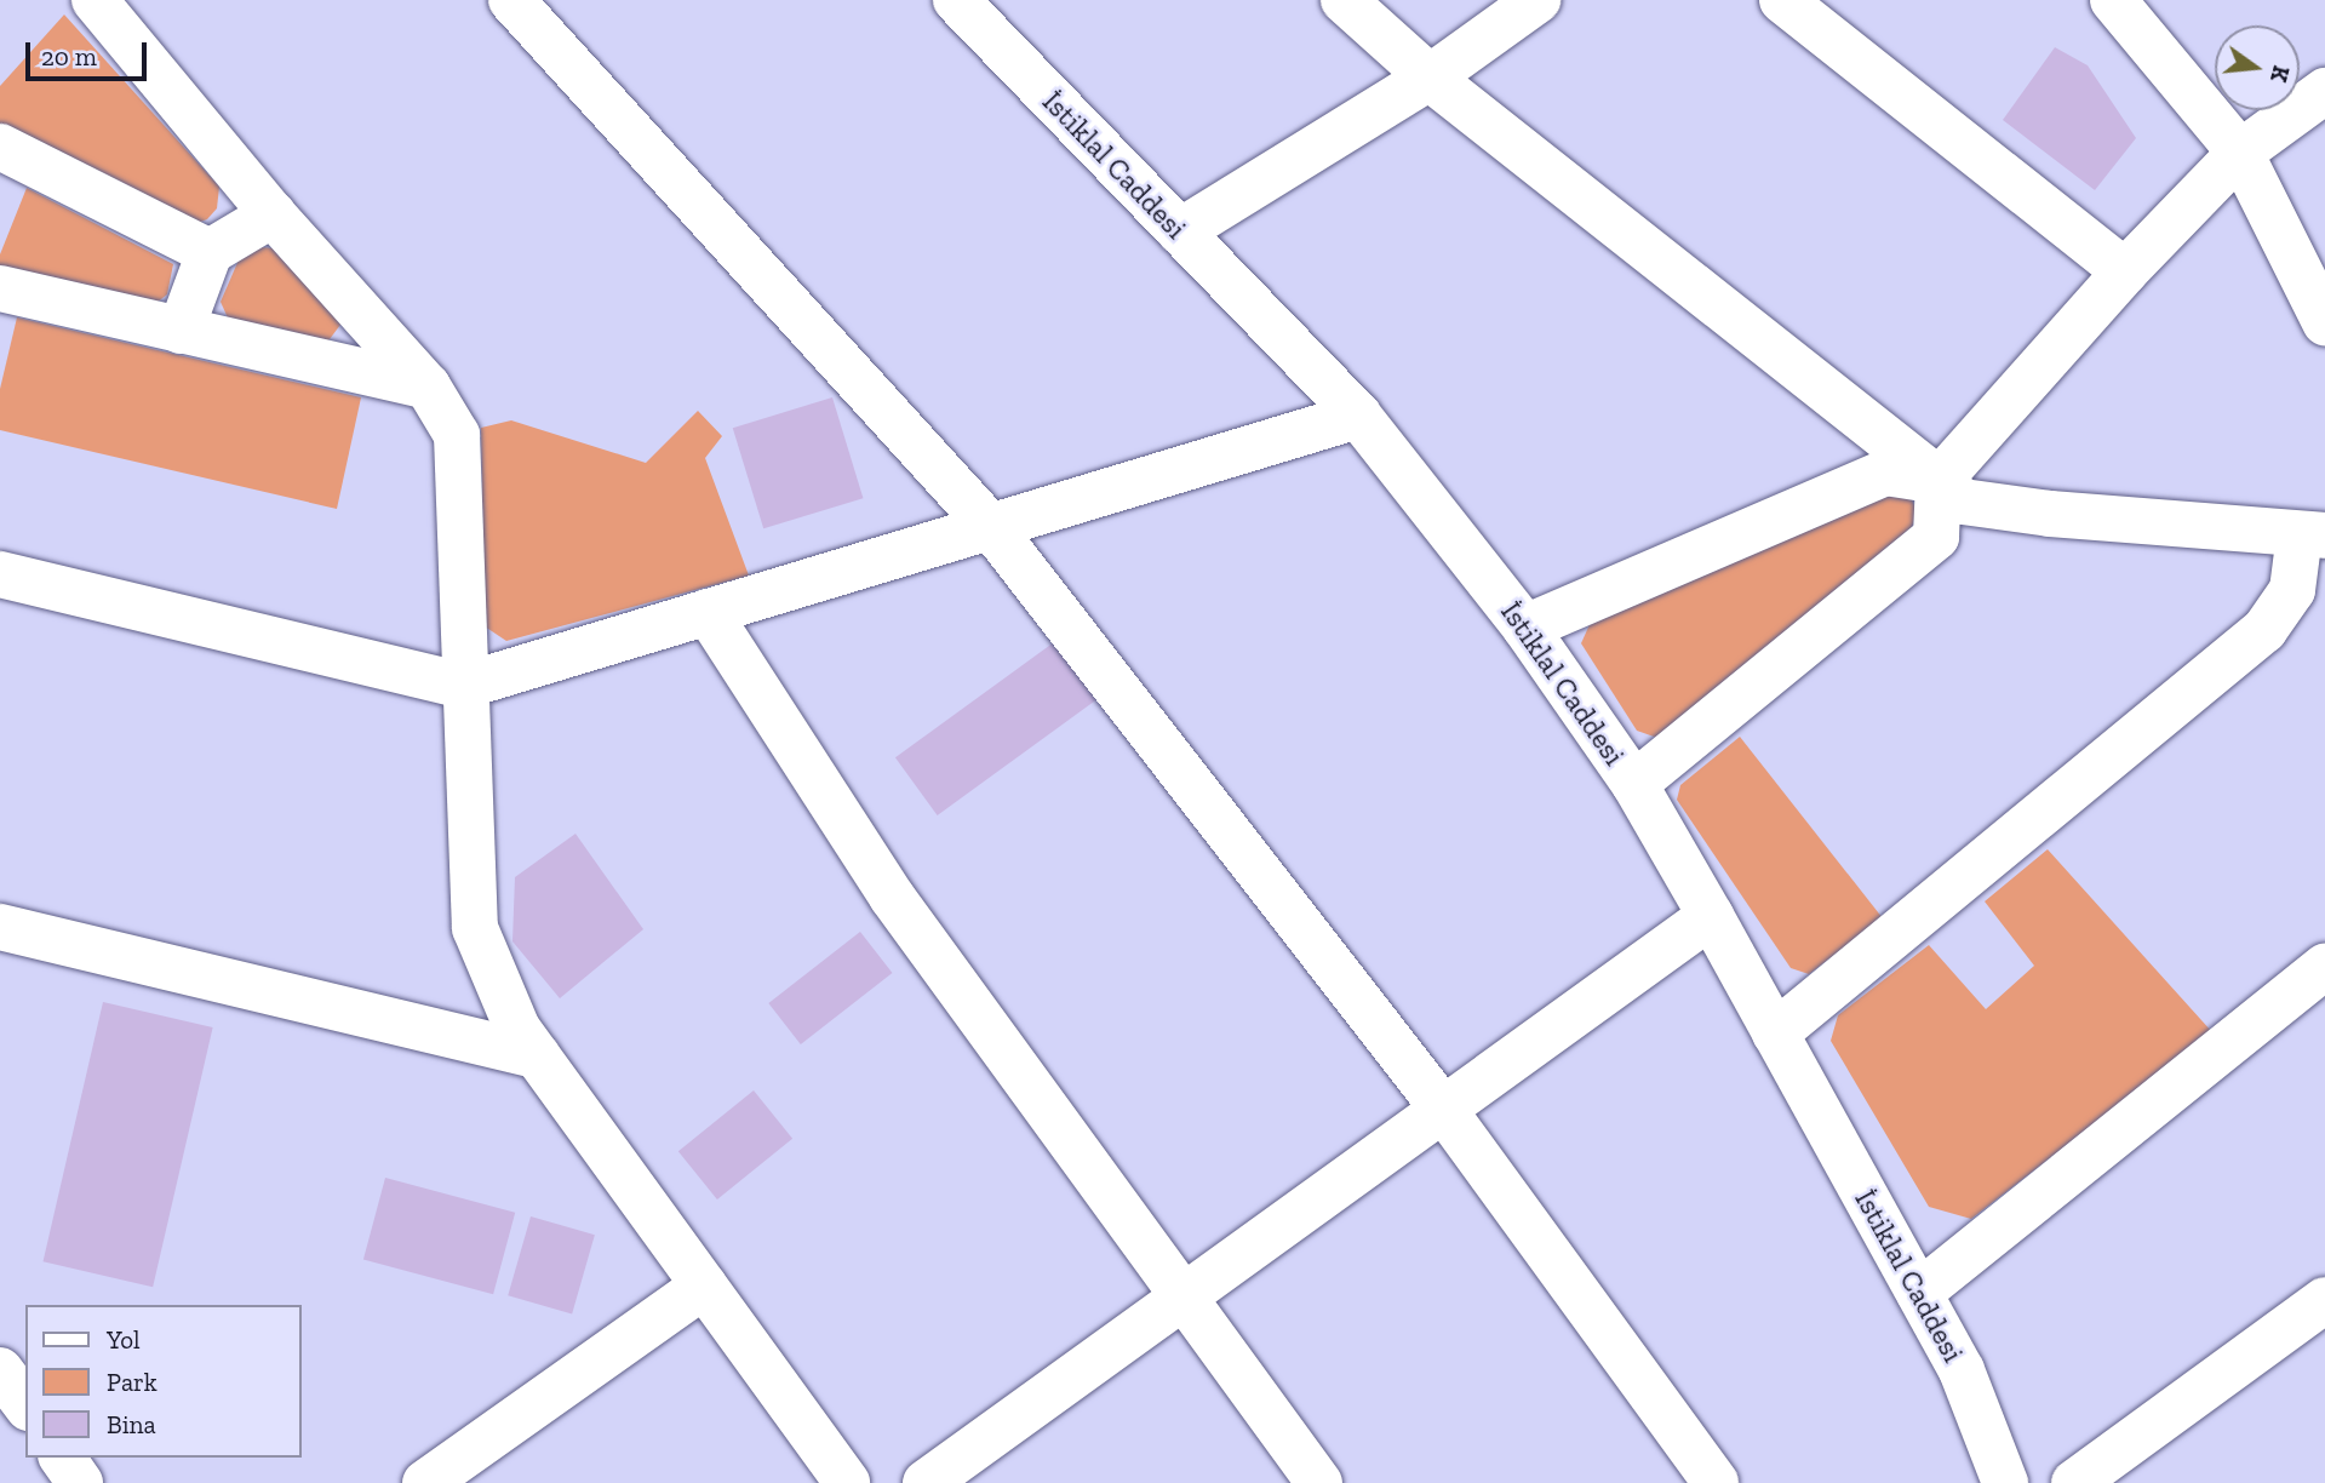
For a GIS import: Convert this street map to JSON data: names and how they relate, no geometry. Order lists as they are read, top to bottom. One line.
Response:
{"streets":{"street":["İstiklal Caddesi"]},"legend":["Yol","Park","Bina"],"scale_bar":"20 m","north":"right"}
